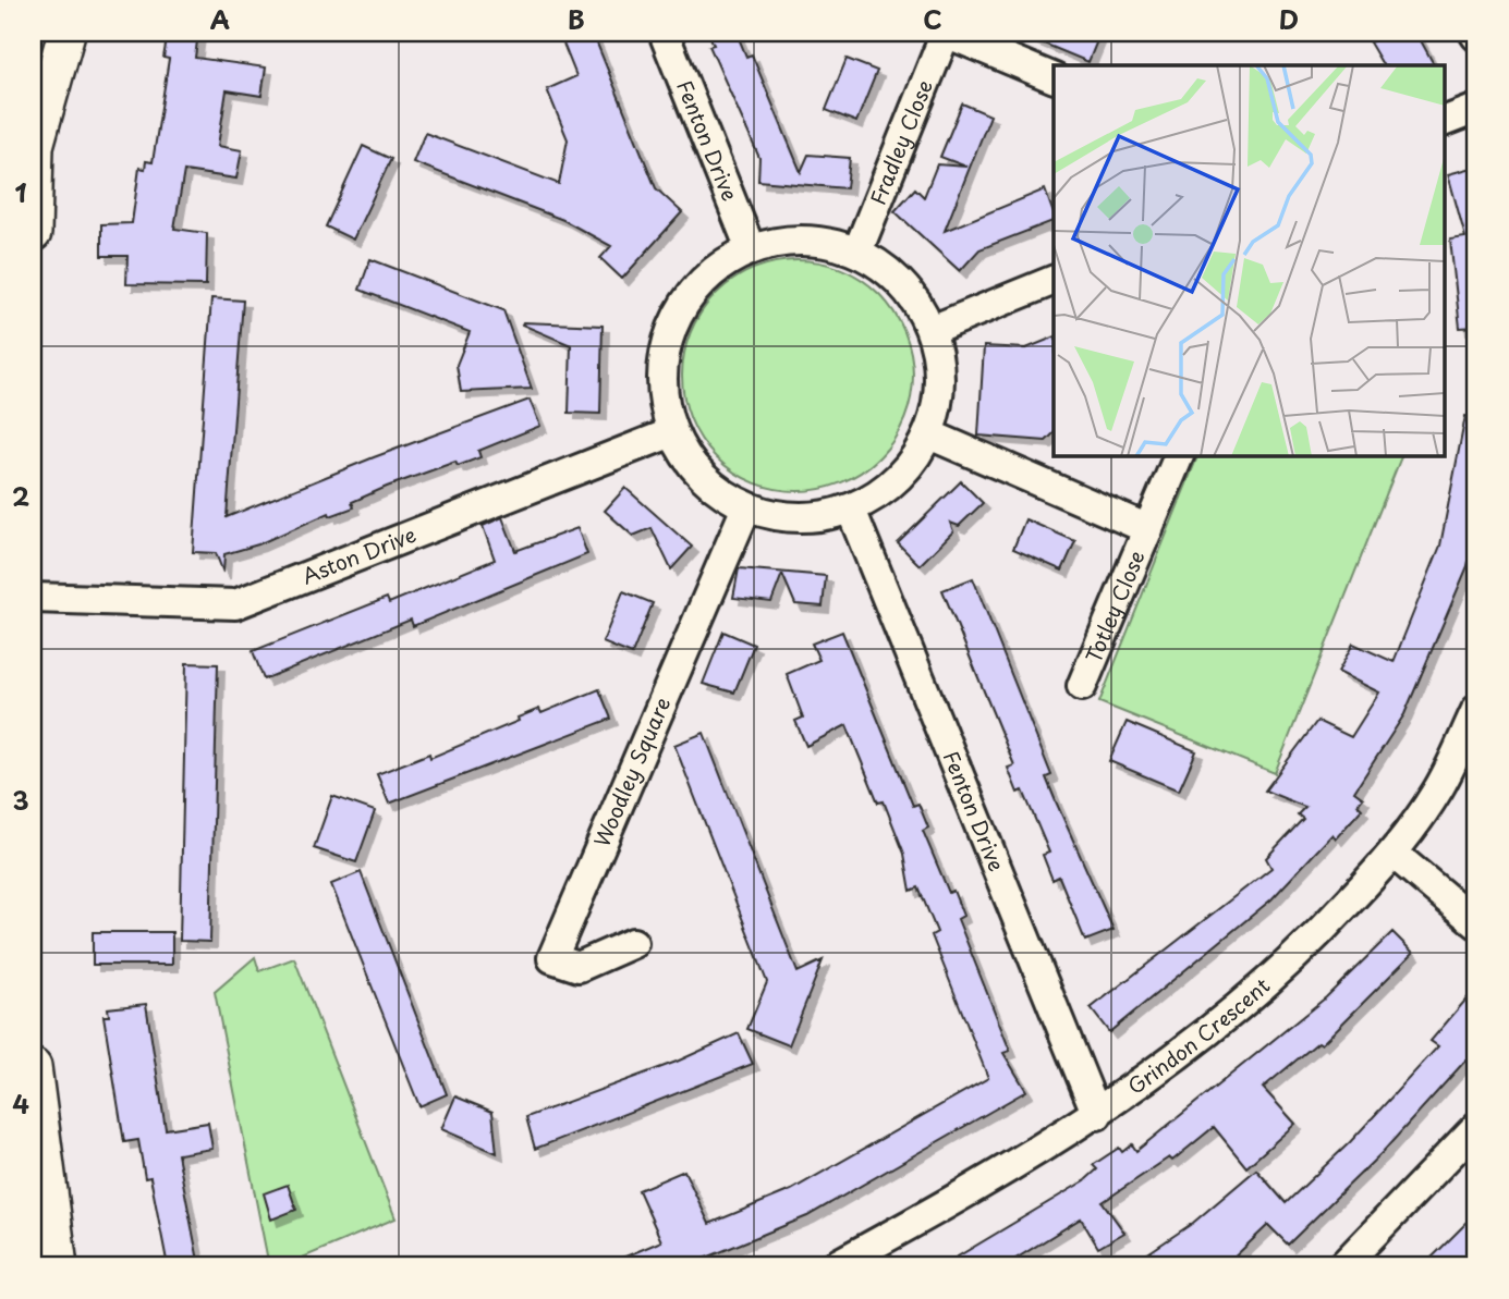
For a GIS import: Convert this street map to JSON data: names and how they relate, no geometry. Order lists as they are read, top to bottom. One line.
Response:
{"streets":{"street":["Fenton Drive","Fradley Close","Aston Drive","Totley Close","Woodley Square","Grindon Crescent"]},"crossings":[["Fenton Drive","Grindon Crescent"]],"grid":{"columns":["A","B","C","D"],"rows":["1","2","3","4"]}}
